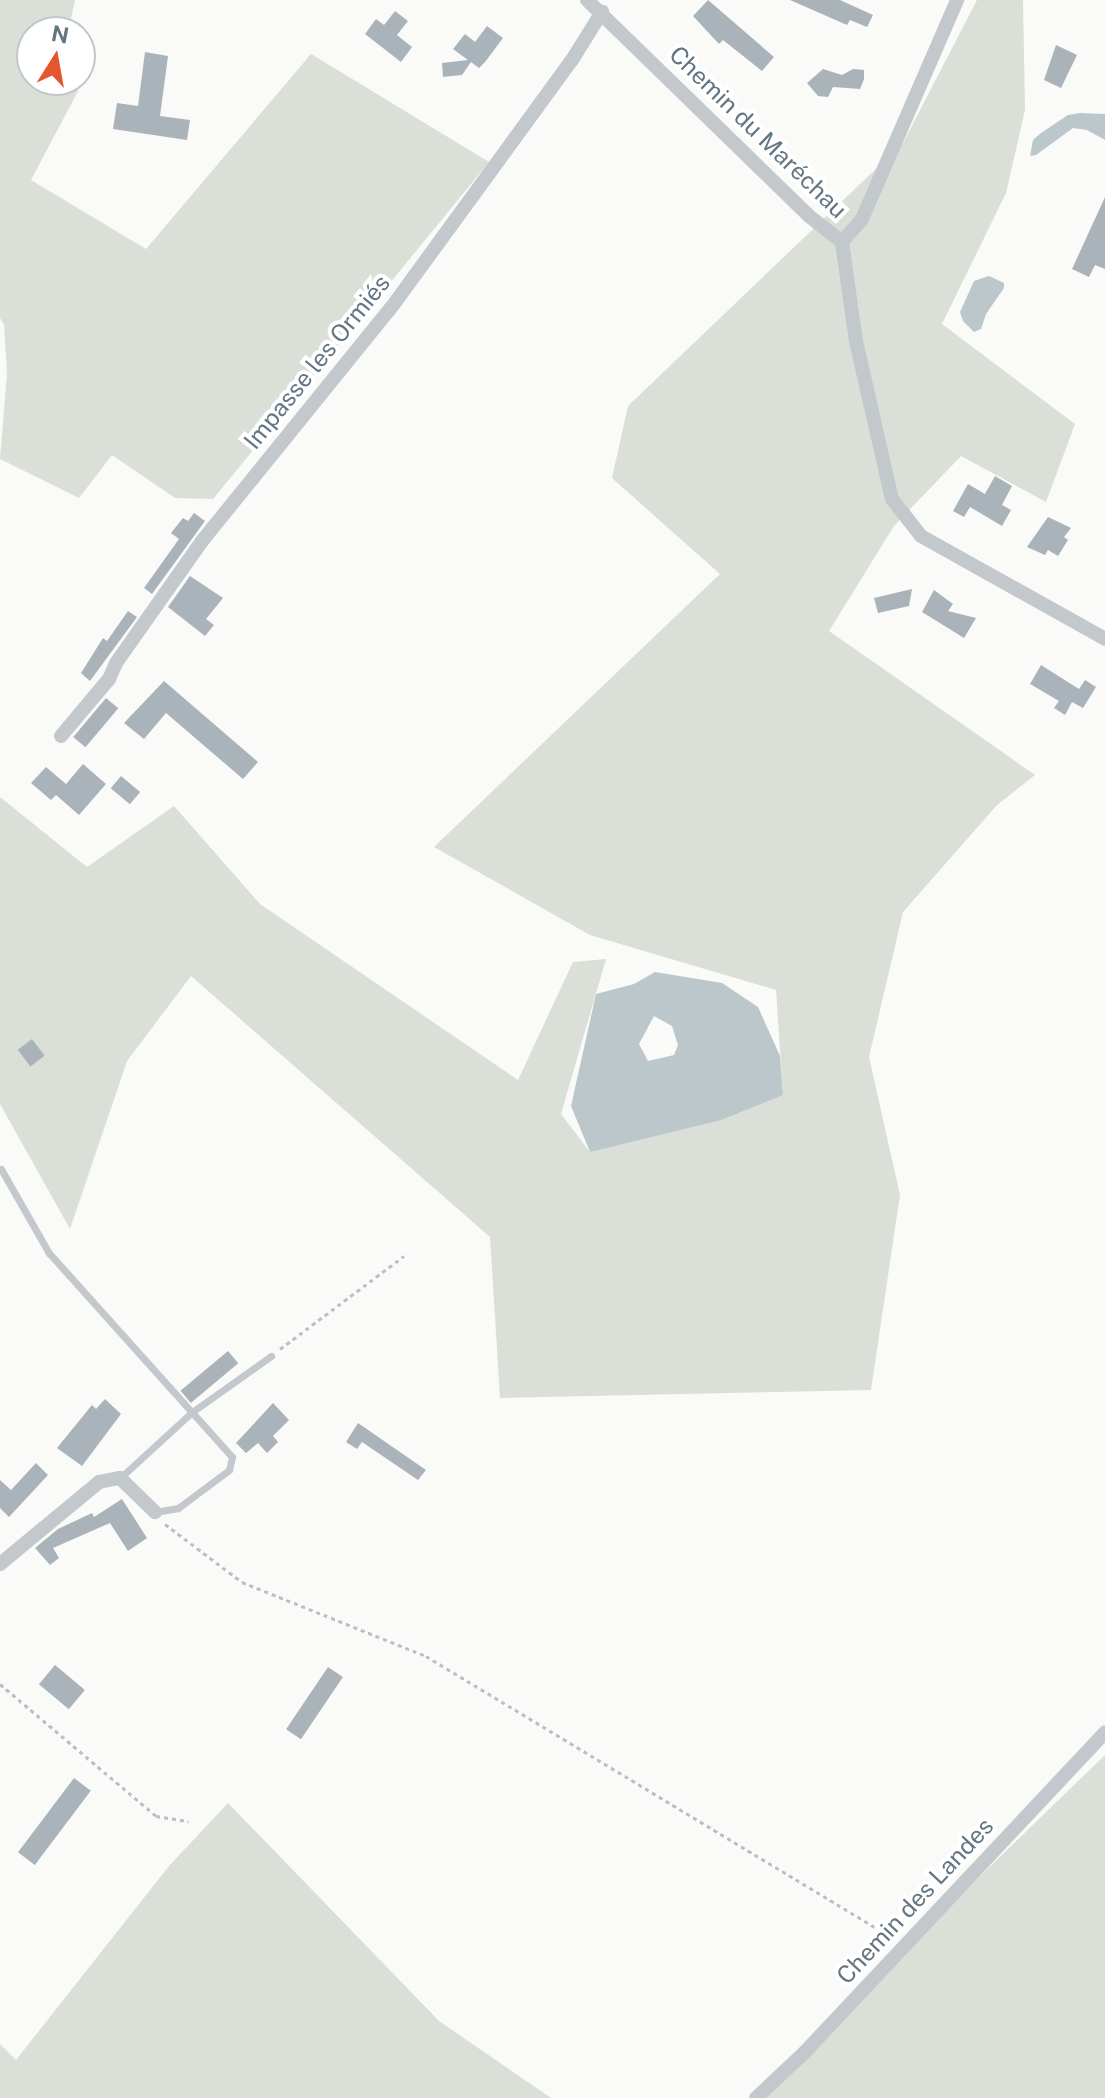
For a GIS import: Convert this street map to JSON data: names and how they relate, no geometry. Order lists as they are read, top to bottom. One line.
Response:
{"streets":{"street":["Chemin du Maréchau","Impasse les Ormiés","Chemin des Landes"]},"crossings":[["Chemin du Maréchau","Impasse les Ormiés"]],"north":"top"}
